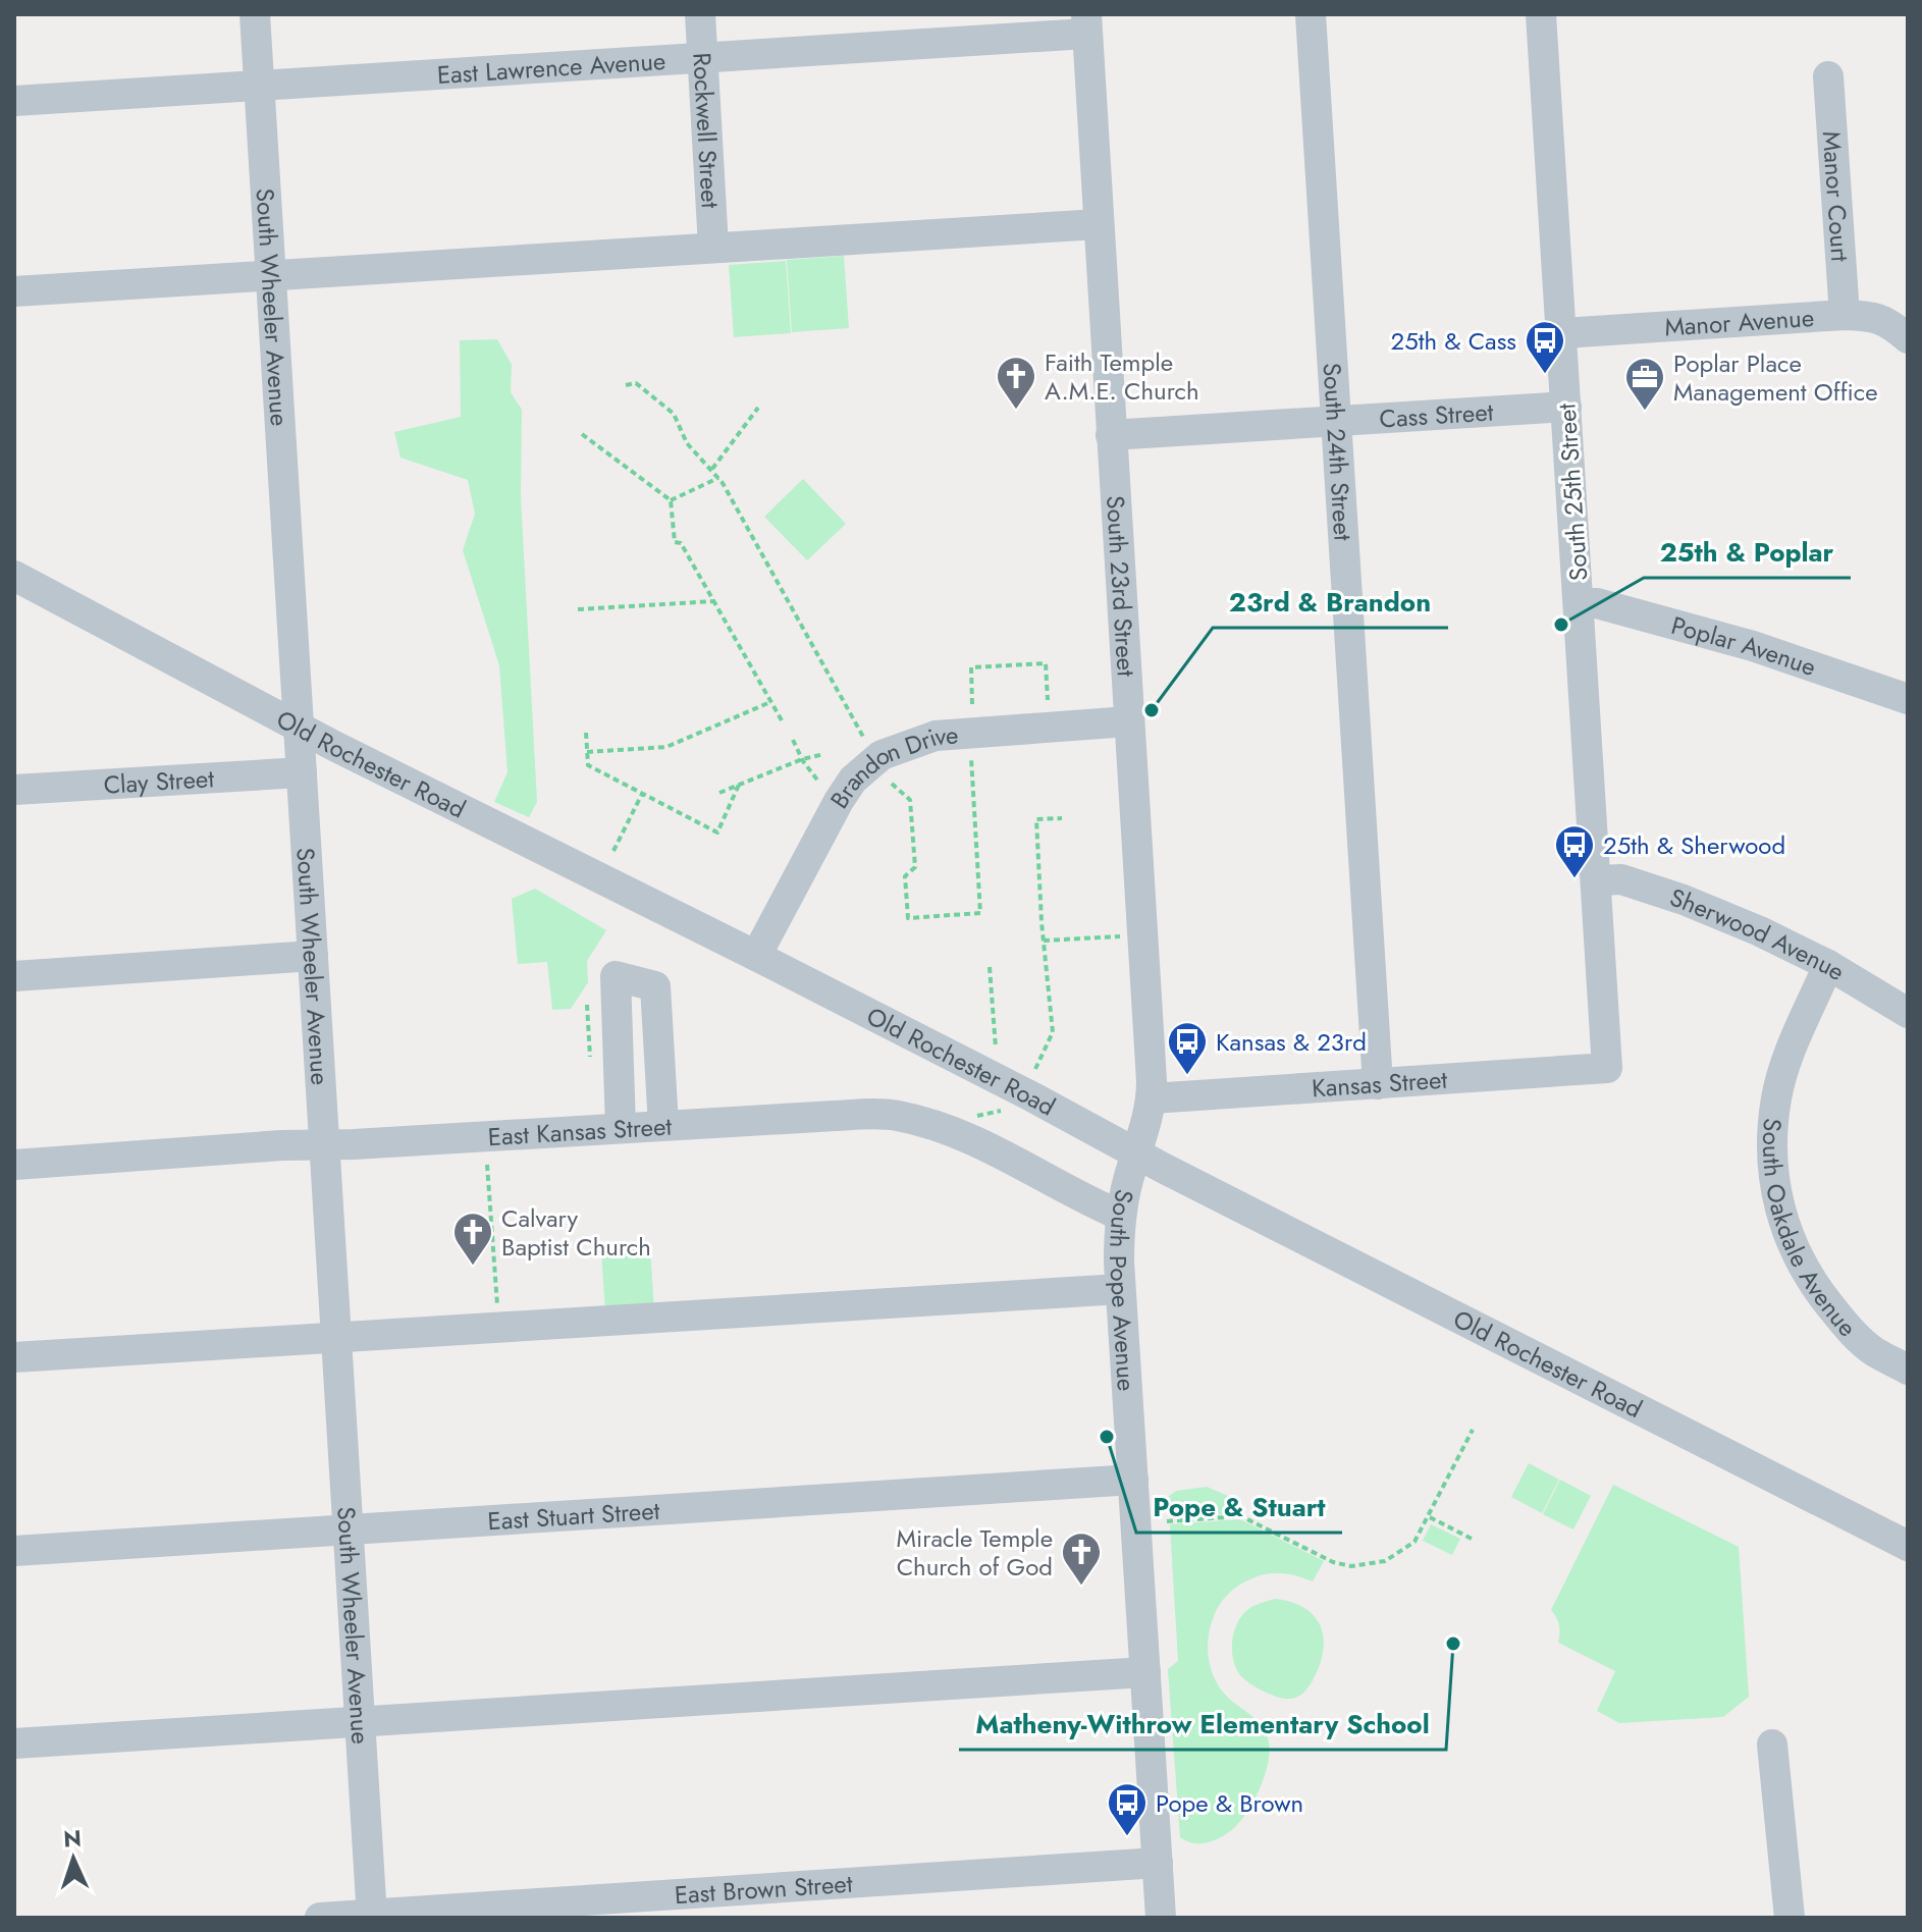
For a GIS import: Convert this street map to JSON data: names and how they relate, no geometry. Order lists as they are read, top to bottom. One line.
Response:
{"streets":{"street":["East Lawrence Avenue","Rockwell Street","Manor Court","South Wheeler Avenue","Manor Avenue","Cass Street","South 24th Street","South 25th Street","South 23rd Street","Poplar Avenue","Old Rochester Road","Brandon Drive","Clay Street","Sherwood Avenue","Kansas Street","East Kansas Street","South Oakdale Avenue","South Pope Avenue","East Stuart Street","East Brown Street"]},"crossings":[["East Lawrence Avenue","Rockwell Street"],["East Lawrence Avenue","South Wheeler Avenue"],["East Lawrence Avenue","South 23rd Street"],["Manor Court","Manor Avenue"],["South Wheeler Avenue","Old Rochester Road"],["South Wheeler Avenue","Clay Street"],["South Wheeler Avenue","East Kansas Street"],["South Wheeler Avenue","East Stuart Street"],["South Wheeler Avenue","East Brown Street"],["Manor Avenue","South 25th Street"],["Cass Street","South 24th Street"],["Cass Street","South 25th Street"],["Cass Street","South 23rd Street"],["South 24th Street","Kansas Street"],["South 25th Street","Poplar Avenue"],["South 25th Street","Sherwood Avenue"],["South 25th Street","Kansas Street"],["South 23rd Street","Old Rochester Road"],["South 23rd Street","Brandon Drive"],["South 23rd Street","Kansas Street"],["South 23rd Street","South Pope Avenue"],["Old Rochester Road","Brandon Drive"],["Old Rochester Road","South Pope Avenue"],["Sherwood Avenue","South Oakdale Avenue"],["East Kansas Street","South Pope Avenue"],["South Pope Avenue","East Stuart Street"],["South Pope Avenue","East Brown Street"]],"places":{"bus stop":["25th & Cass","25th & Sherwood","Kansas & 23rd","Pope & Brown"],"church":["Faith Temple A.M.E. Church","Calvary Baptist Church","Miracle Temple Church of God"],"office":["Poplar Place Management Office"],"other":["25th & Poplar","23rd & Brandon","Pope & Stuart","Matheny-Withrow Elementary School"]},"north":"top"}
